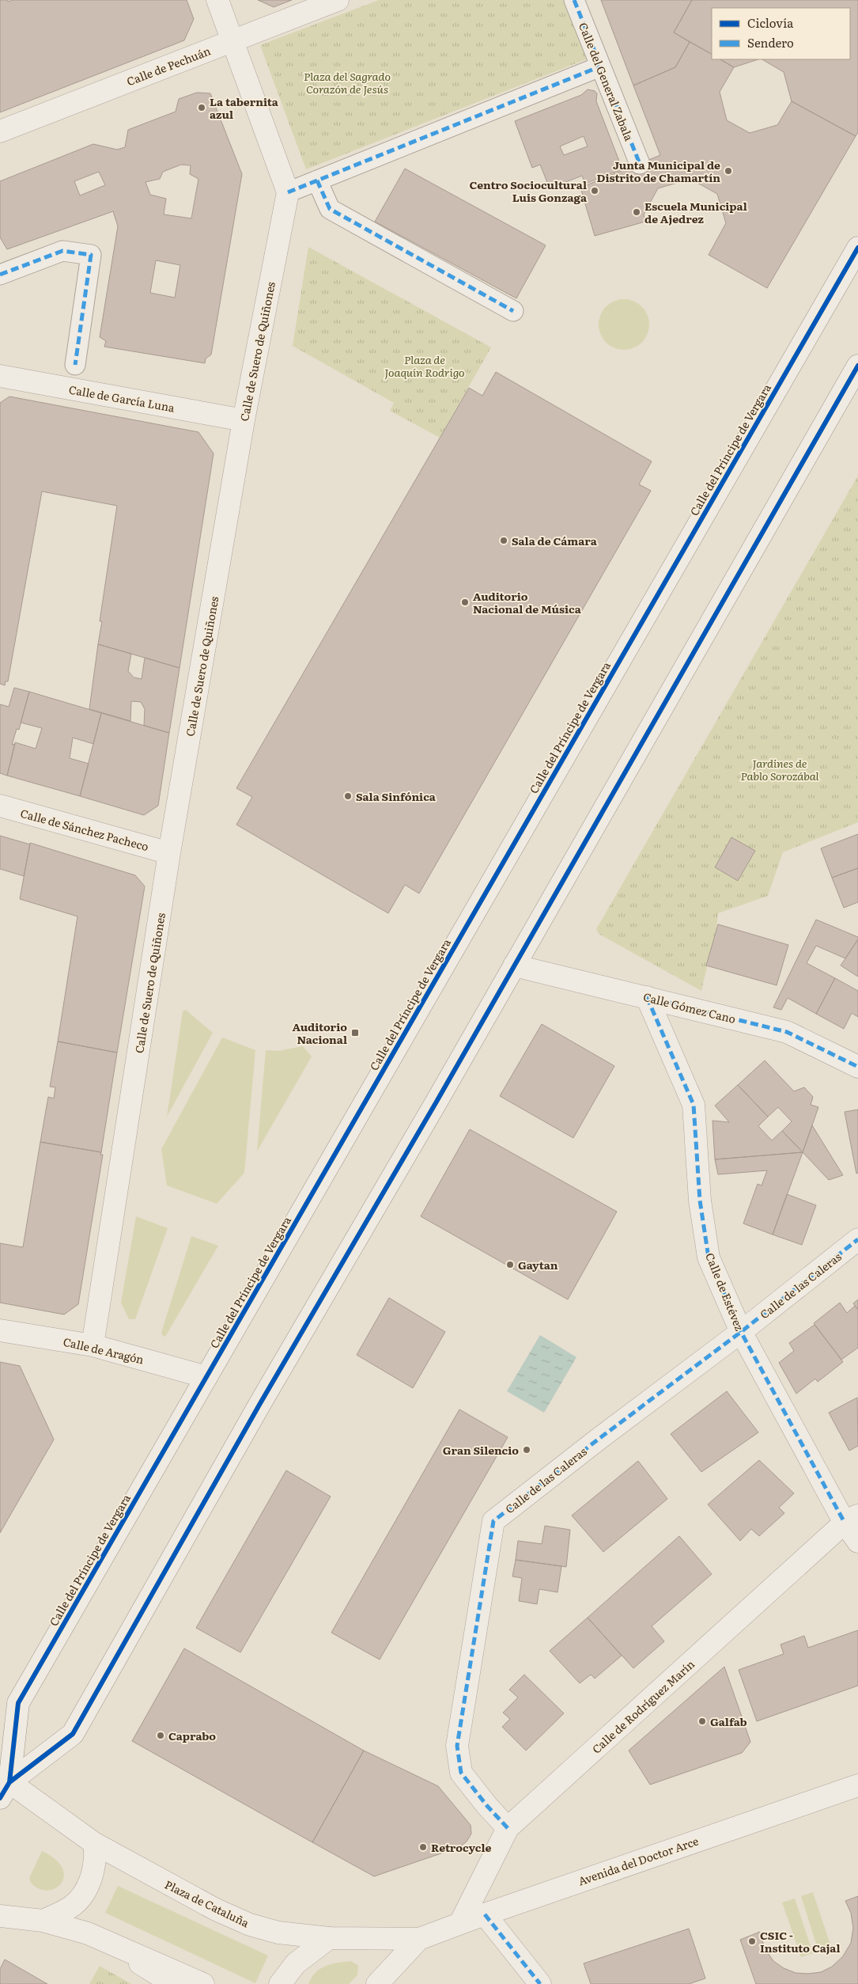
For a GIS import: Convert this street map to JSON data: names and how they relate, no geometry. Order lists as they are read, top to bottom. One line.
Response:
{"streets":{"street":["Calle de Pechuán","Calle del General Zabala","Calle de Suero de Quiñones","Calle de García Luna","Calle del Príncipe de Vergara","Calle de Sánchez Pacheco","Calle Gómez Cano","Calle de las Caleras","Calle de Estévez","Calle de Aragón","Calle de Rodríguez Marín","Avenida del Doctor Arce","Plaza de Cataluña"]},"crossings":[["Calle de Suero de Quiñones","Calle de García Luna"],["Calle de Suero de Quiñones","Calle de Sánchez Pacheco"],["Calle de Suero de Quiñones","Calle de Aragón"],["Calle del Príncipe de Vergara","Calle de Aragón"],["Calle del Príncipe de Vergara","Plaza de Cataluña"],["Calle Gómez Cano","Calle de Estévez"],["Calle de las Caleras","Calle de Estévez"],["Calle de las Caleras","Calle de Rodríguez Marín"],["Calle de Estévez","Calle de Rodríguez Marín"],["Calle de Rodríguez Marín","Avenida del Doctor Arce"],["Avenida del Doctor Arce","Plaza de Cataluña"]],"parks":["Plaza del Sagrado Corazón de Jesús","Plaza de Joaquín Rodrigo","Jardines de Pablo Sorozábal"],"places":{"other":["La tabernita azul","Junta Municipal de Distrito de Chamartín","Centro Sociocultural Luis Gonzaga","Escuela Municipal de Ajedrez","Sala de Cámara","Auditorio Nacional de Música","Sala Sinfónica","Gaytan","Gran Silencio","Galfab","Caprabo","Retrocycle","CSIC - Instituto Cajal"],"transit":["Auditorio Nacional"]},"legend":["Ciclovía","Sendero"]}
